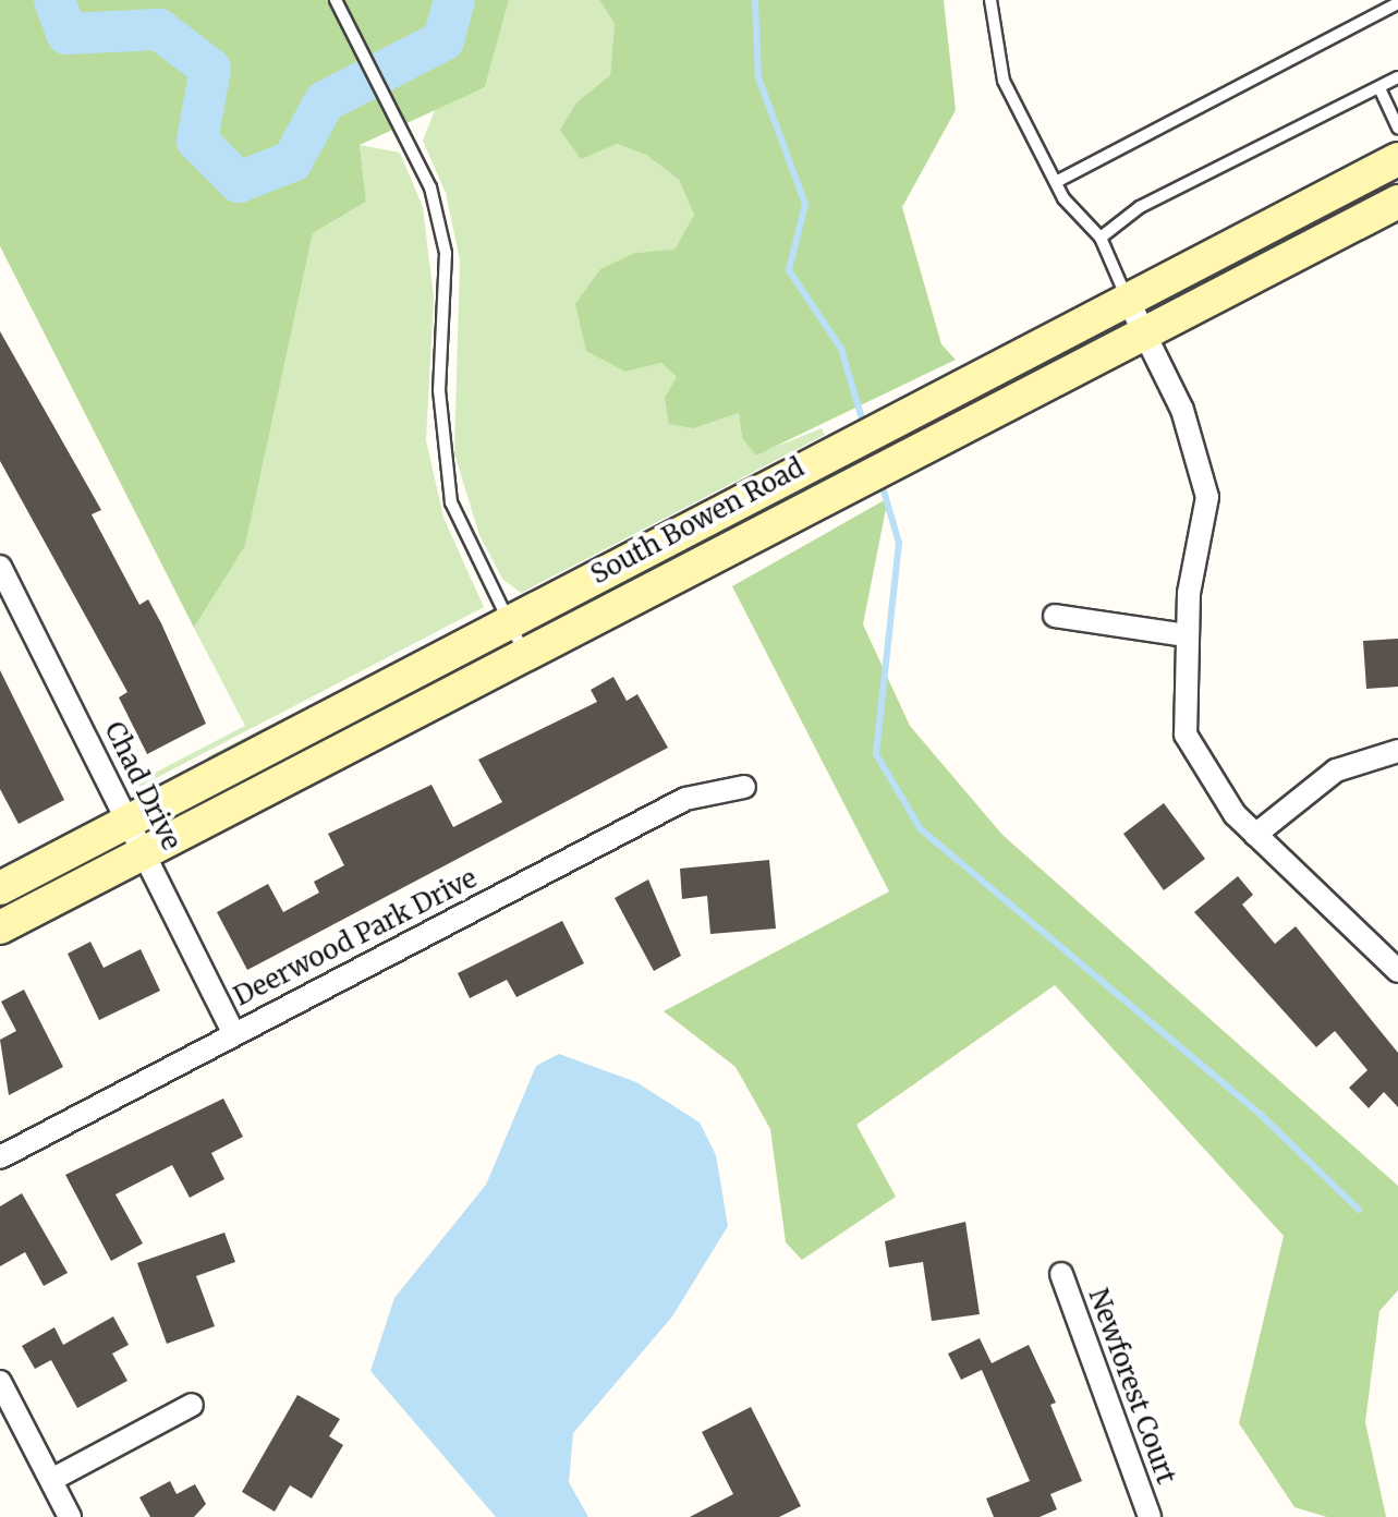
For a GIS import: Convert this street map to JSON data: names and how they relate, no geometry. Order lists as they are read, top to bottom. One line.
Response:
{"streets":{"main road":["South Bowen Road"],"street":["Chad Drive","Deerwood Park Drive","Newforest Court"]},"crossings":[["South Bowen Road","Chad Drive"],["Chad Drive","Deerwood Park Drive"]]}
